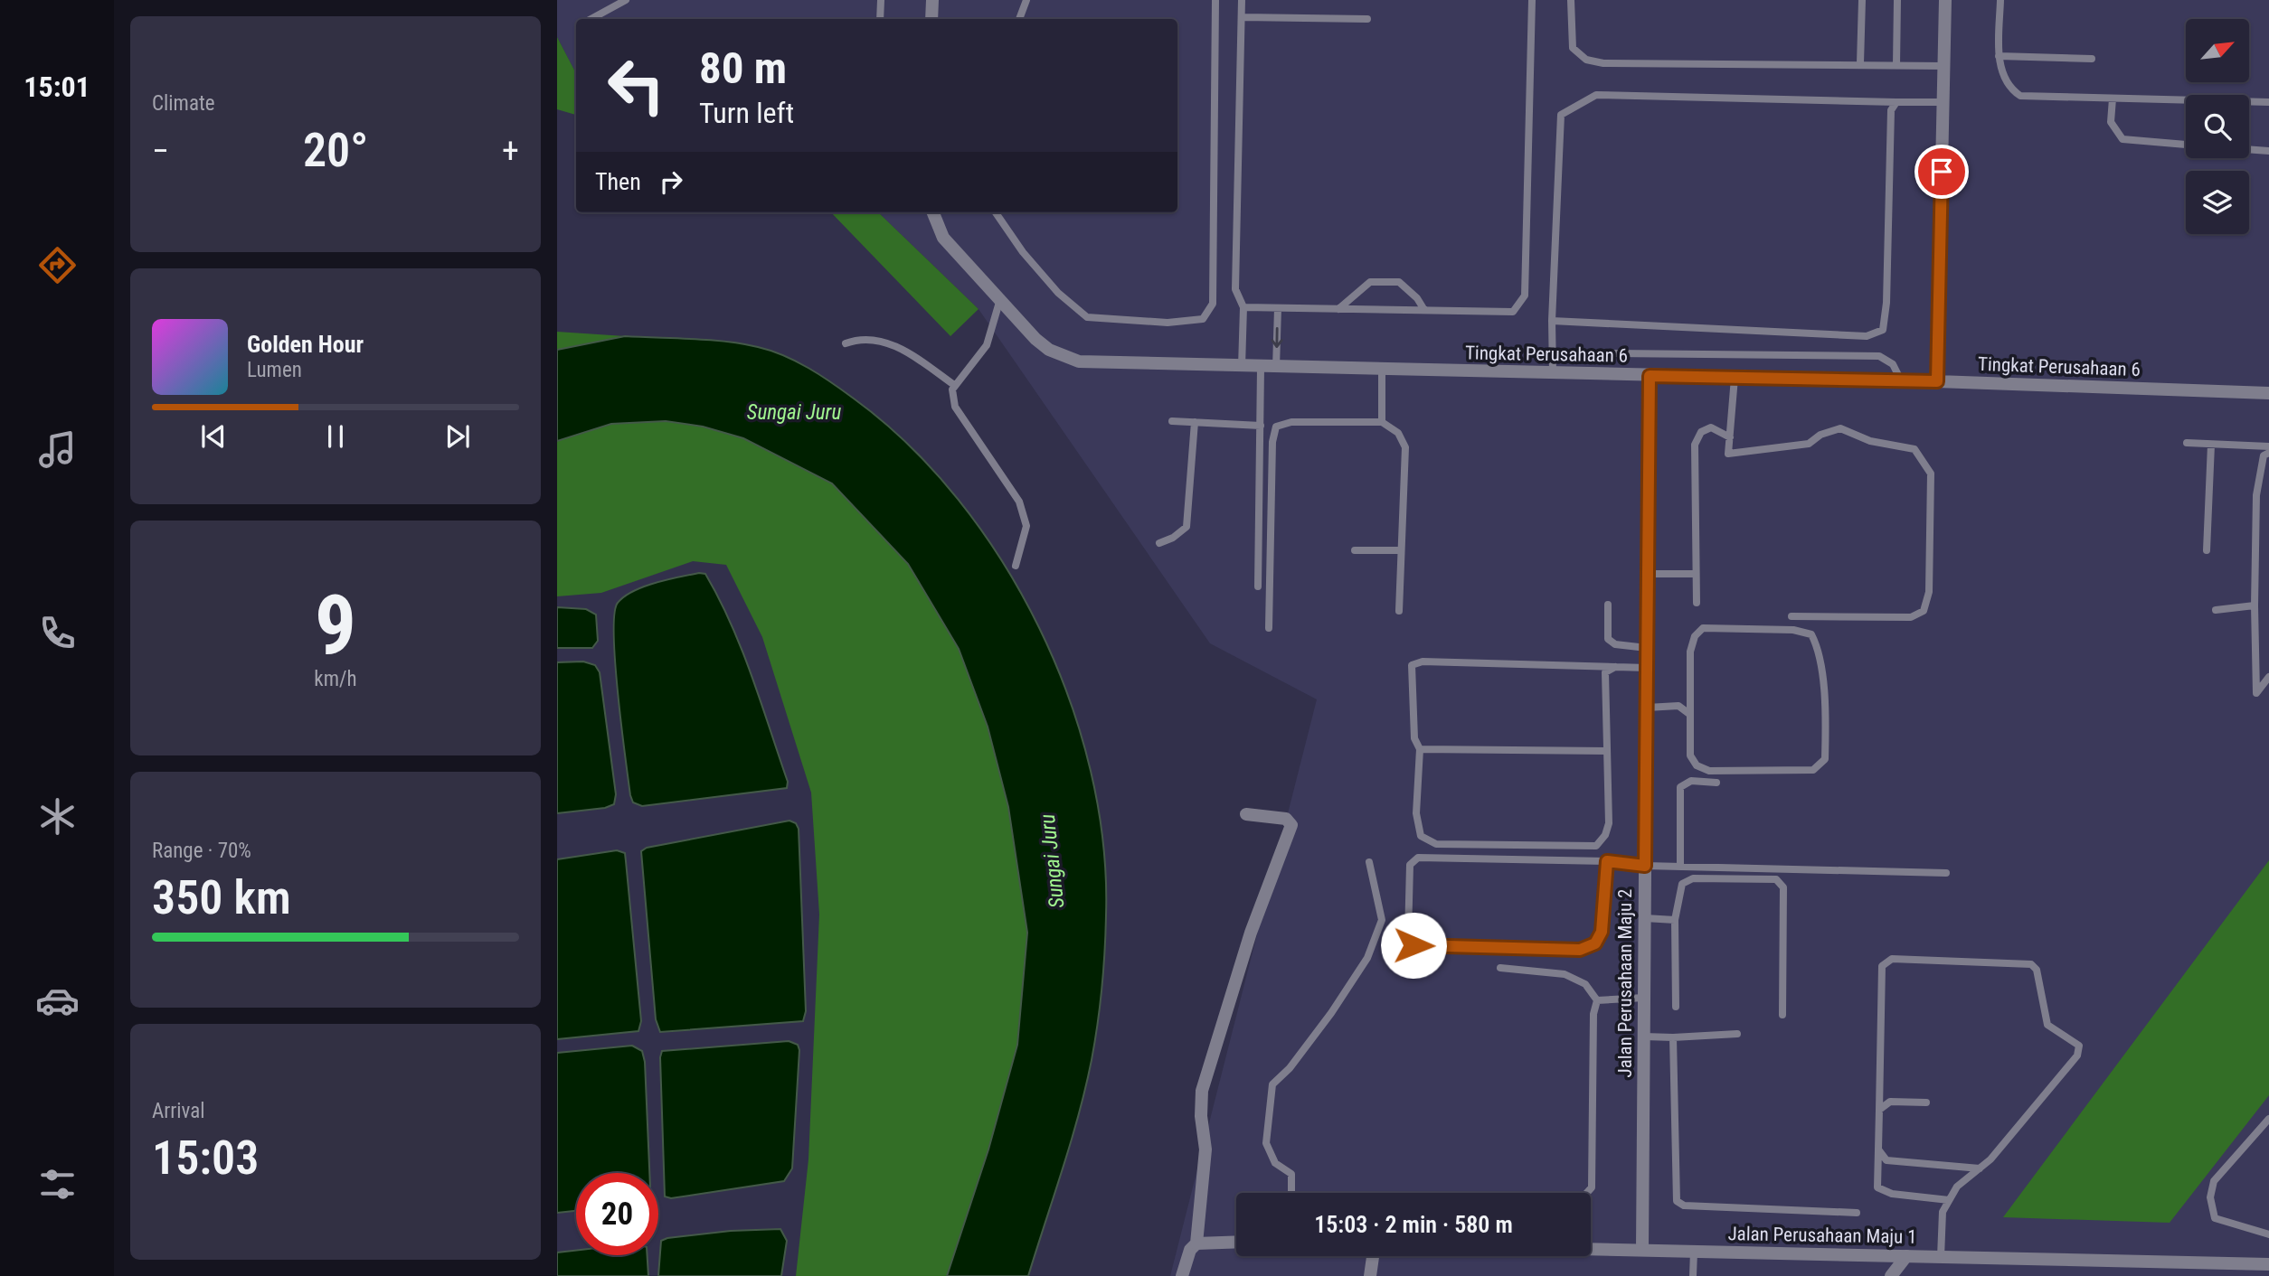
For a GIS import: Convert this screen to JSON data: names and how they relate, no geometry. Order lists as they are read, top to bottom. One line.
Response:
{"streets":{"street":["Tingkat Perusahaan 6","Jalan Perusahaan Maju 2","Jalan Perusahaan Maju 1"]},"crossings":[["Tingkat Perusahaan 6","Jalan Perusahaan Maju 2"],["Jalan Perusahaan Maju 2","Jalan Perusahaan Maju 1"]],"water":["Sungai Juru"],"north":"top right","page":{"tabs":"15:01","tile":["Climate",["9","km/h"],["Range · 70%","350 km"],["Arrival","15:03"]],"turn":["80 m","Turn left"],"heat":["−","20°","+"],"then":"Then","song":["Golden Hour","Lumen"],"limit":"20","trip":"15:03 · 2 min · 580 m"}}
